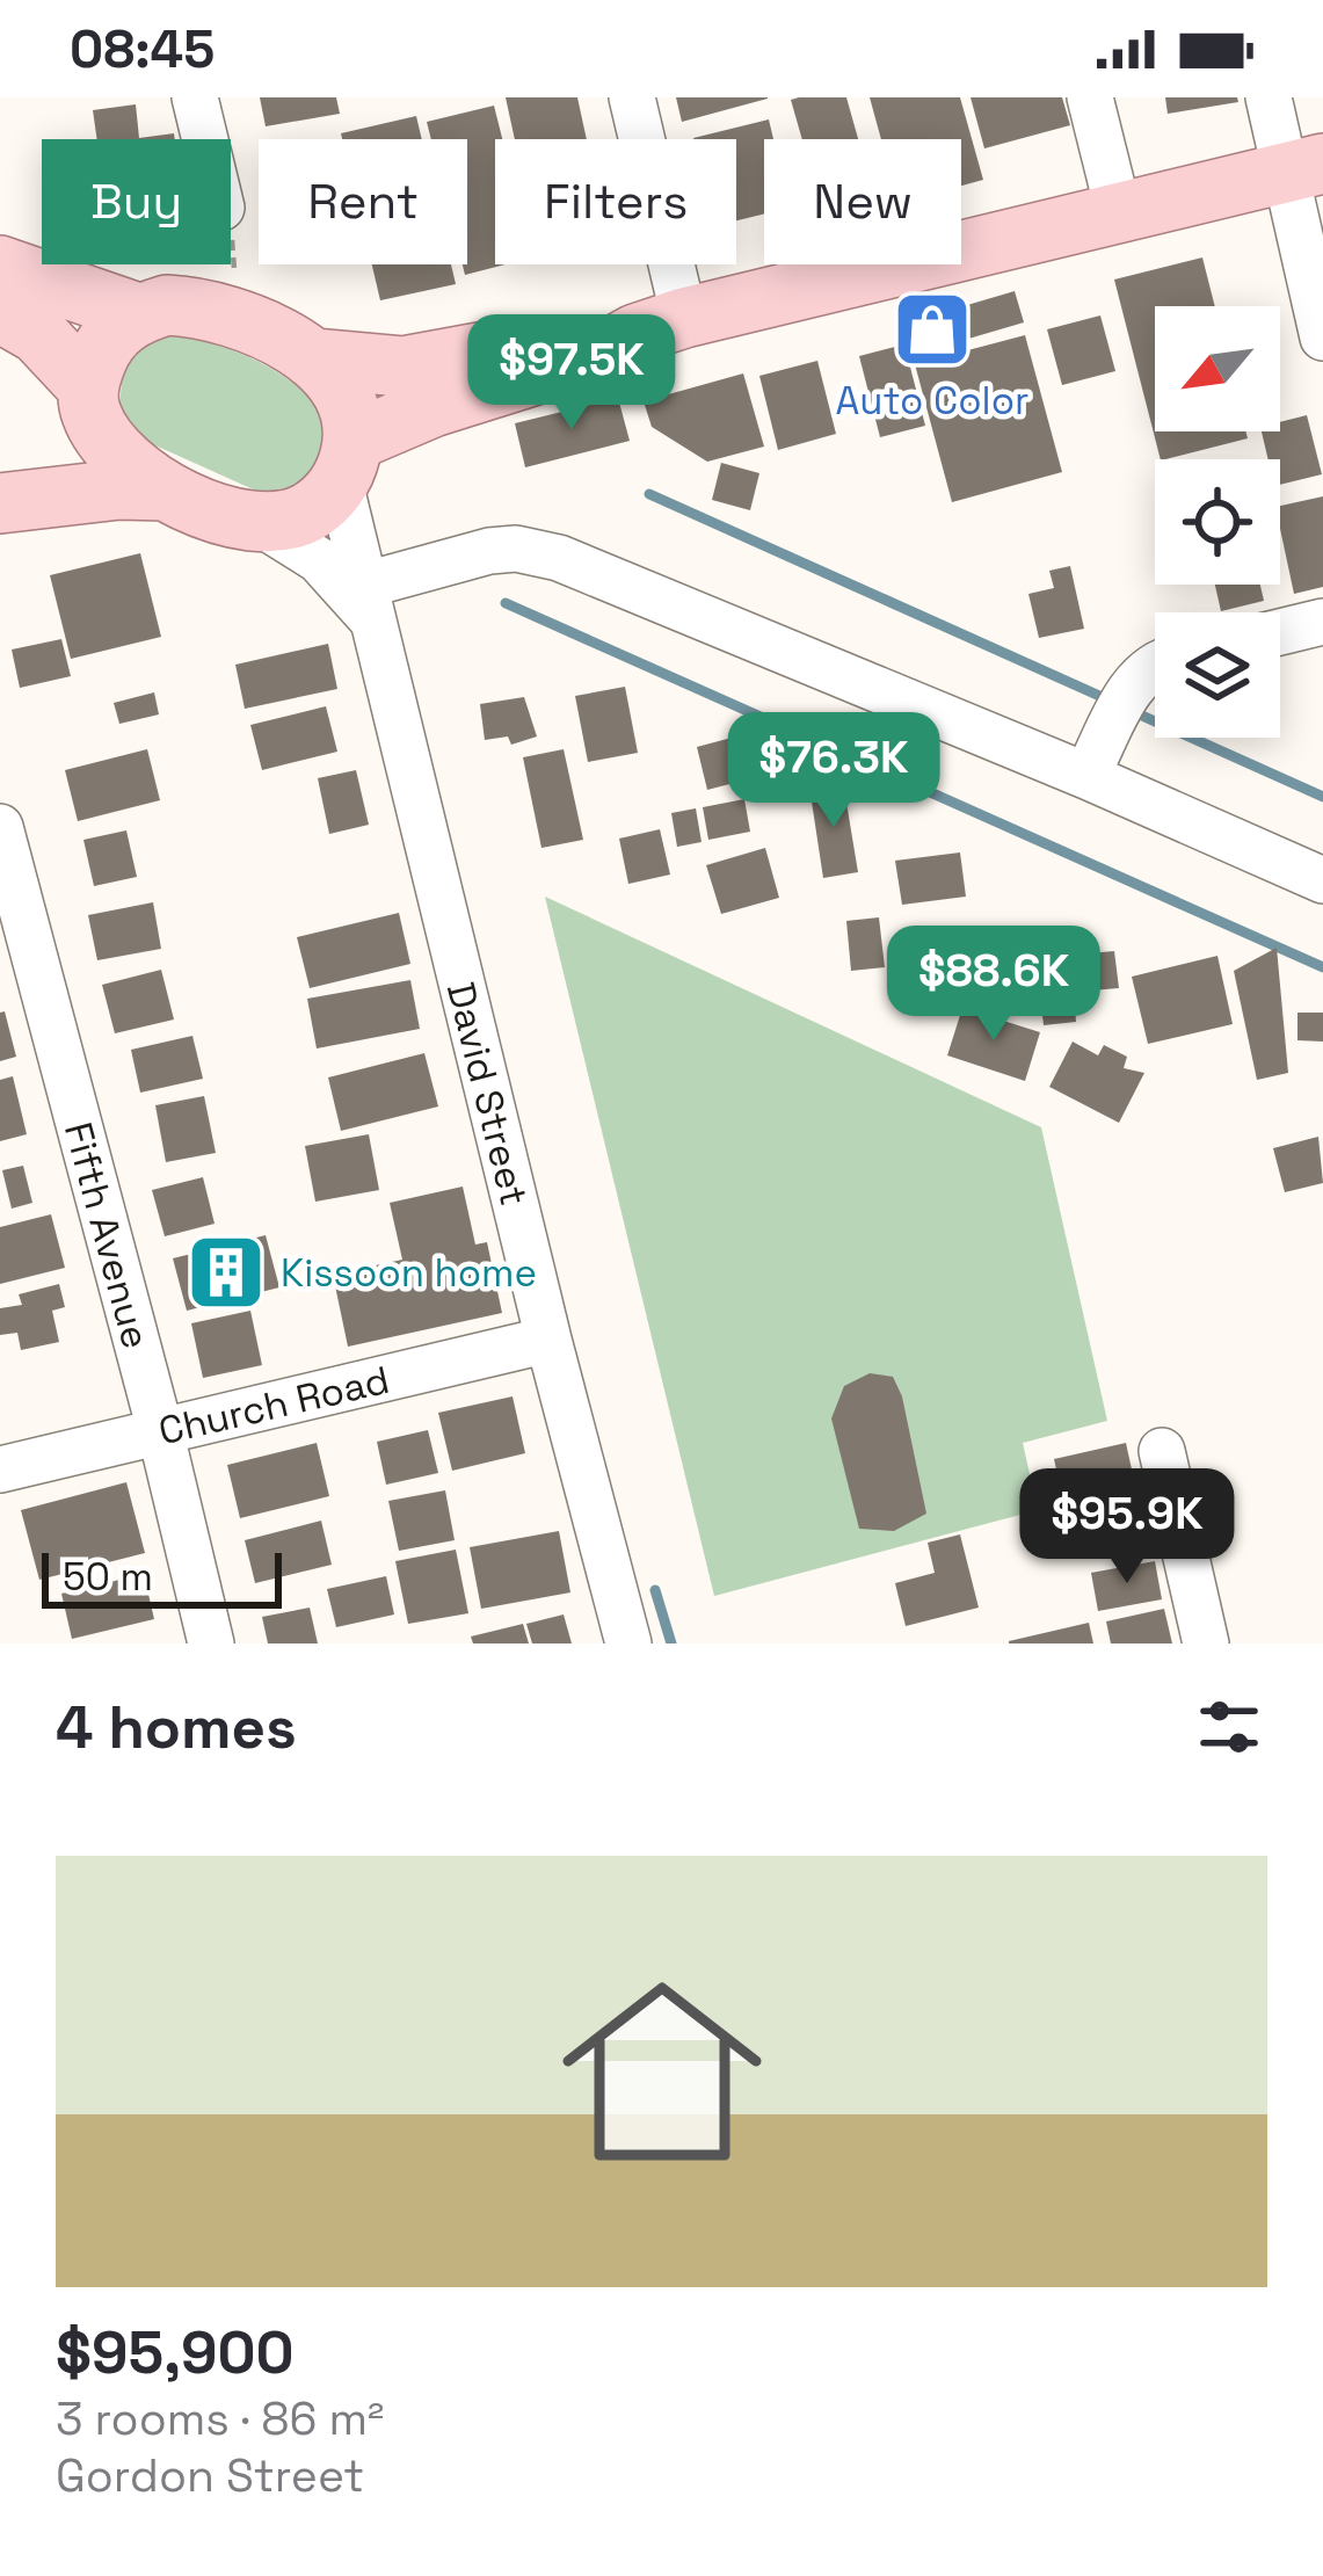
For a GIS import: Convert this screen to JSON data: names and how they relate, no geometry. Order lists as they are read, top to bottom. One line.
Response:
{"streets":{"street":["David Street","Fifth Avenue","Church Road"]},"crossings":[["David Street","Church Road"],["Fifth Avenue","Church Road"]],"places":{"shop":["Auto Color"],"building":["Kissoon home"]},"scale_bar":"50 m","north":"bottom left","page":{"status":"08:45","chip":["Buy","Rent","Filters","New"],"price":["$97.5K","$76.3K","$88.6K","$95.9K"],"scale":"50 m","heading":"4 homes","list":[{"name":"$95,900","note":"3 rooms · 86 m² · Gordon Street"}]}}
